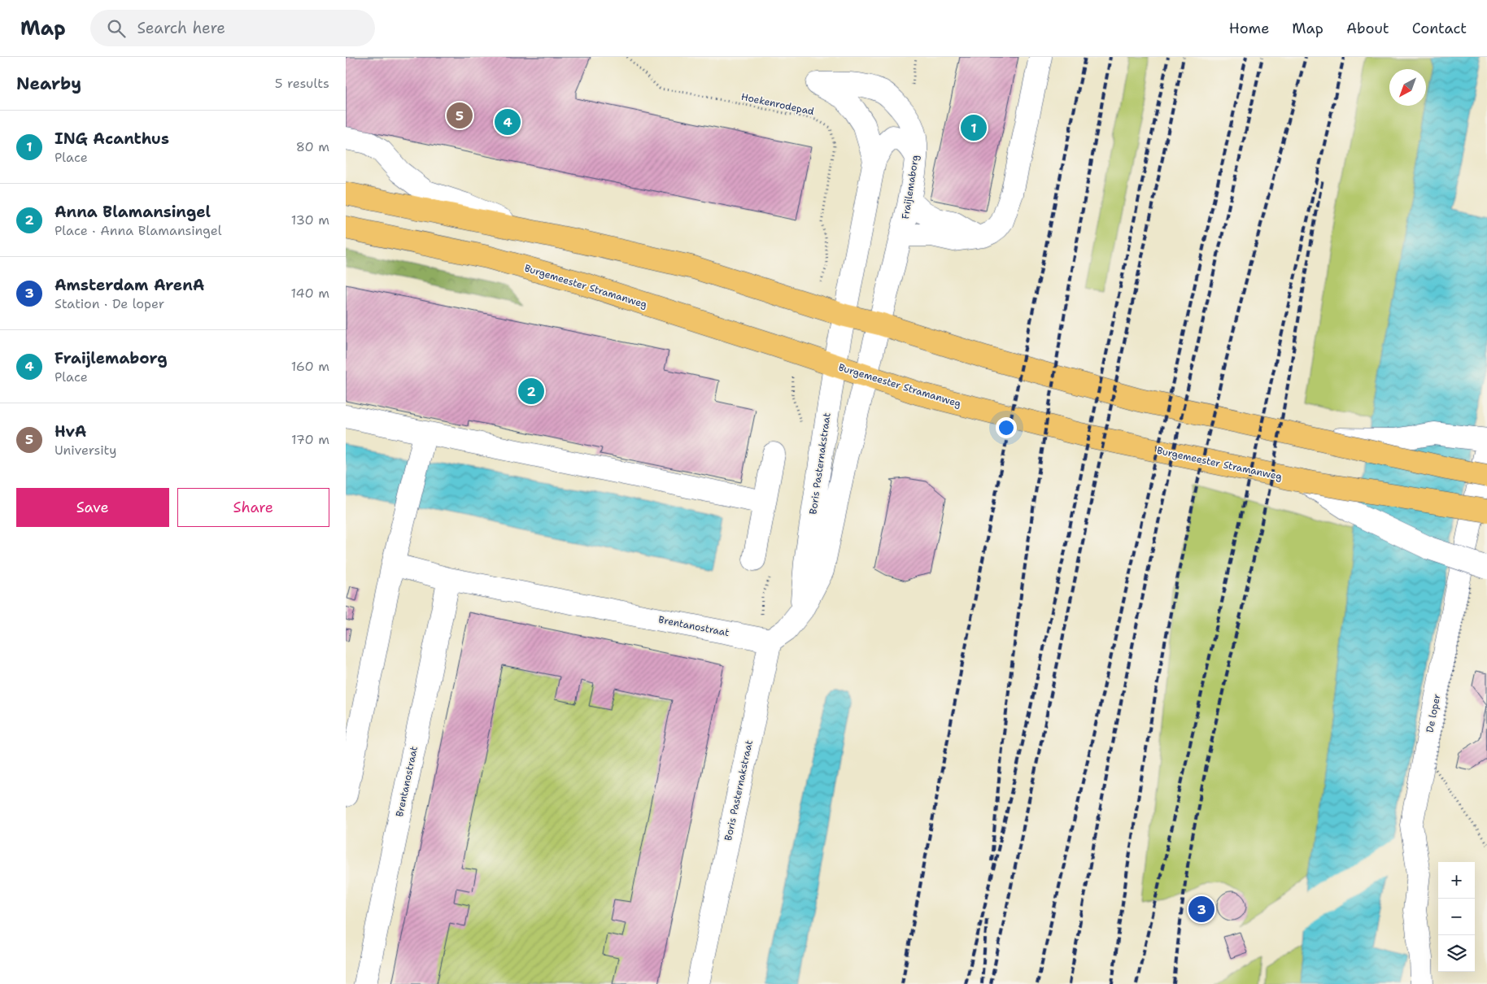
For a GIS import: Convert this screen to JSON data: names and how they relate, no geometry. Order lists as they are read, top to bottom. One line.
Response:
{"streets":{"main road":["Burgemeester Stramanweg"],"street":["Fraijlemaborg","Boris Pasternakstraat","Brentanostraat","De loper"],"path":["Hoekenrodepad"]},"crossings":[["Fraijlemaborg","Burgemeester Stramanweg"],["Fraijlemaborg","Boris Pasternakstraat"],["Burgemeester Stramanweg","Boris Pasternakstraat"],["Boris Pasternakstraat","Brentanostraat"]],"north":"bottom left","page":{"header":"Map","search":"Search here","nav":["Home","Map","About","Contact"],"heading":["Nearby","5 results"],"pins":["5","4","1","2","3"],"list":[{"mark":"1","name":"ING Acanthus","note":"Place","value":"80 m"},{"mark":"2","name":"Anna Blamansingel","note":"Place · Anna Blamansingel","value":"130 m"},{"mark":"3","name":"Amsterdam ArenA","note":"Station · De loper","value":"140 m"},{"mark":"4","name":"Fraijlemaborg","note":"Place","value":"160 m"},{"mark":"5","name":"HvA","note":"University","value":"170 m"}],"buttons":["Save","Share"],"map_buttons":["+","−"]}}
